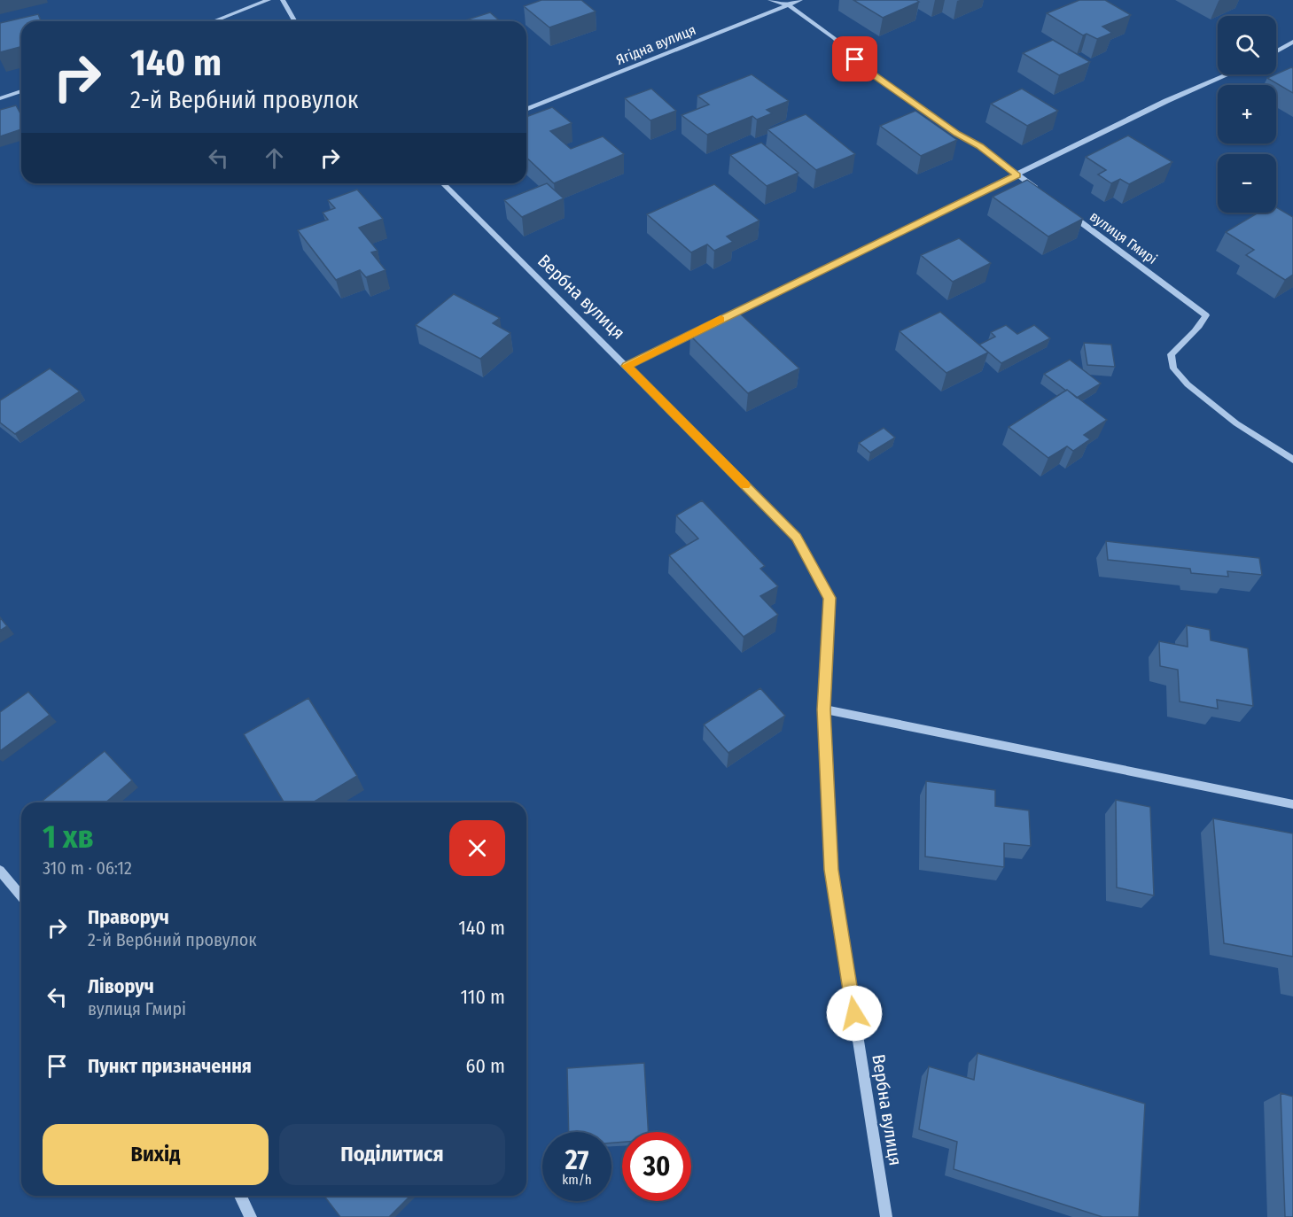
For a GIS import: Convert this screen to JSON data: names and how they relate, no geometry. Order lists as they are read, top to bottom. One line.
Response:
{"streets":{"street":["Ягідна вулиця","вулиця Гмирі","Вербна вулиця"]},"page":{"map_buttons":["+","−"],"turn":["140 m","2-й Вербний провулок"],"heading":["1 хв","310 m · 06:12"],"list":[{"name":"Праворуч","note":"2-й Вербний провулок","value":"140 m"},{"name":"Ліворуч","note":"вулиця Гмирі","value":"110 m"},{"name":"Пункт призначення","value":"60 m"}],"buttons":["Вихід","Поділитися"],"speed":"27 km/h","limit":"30"}}
